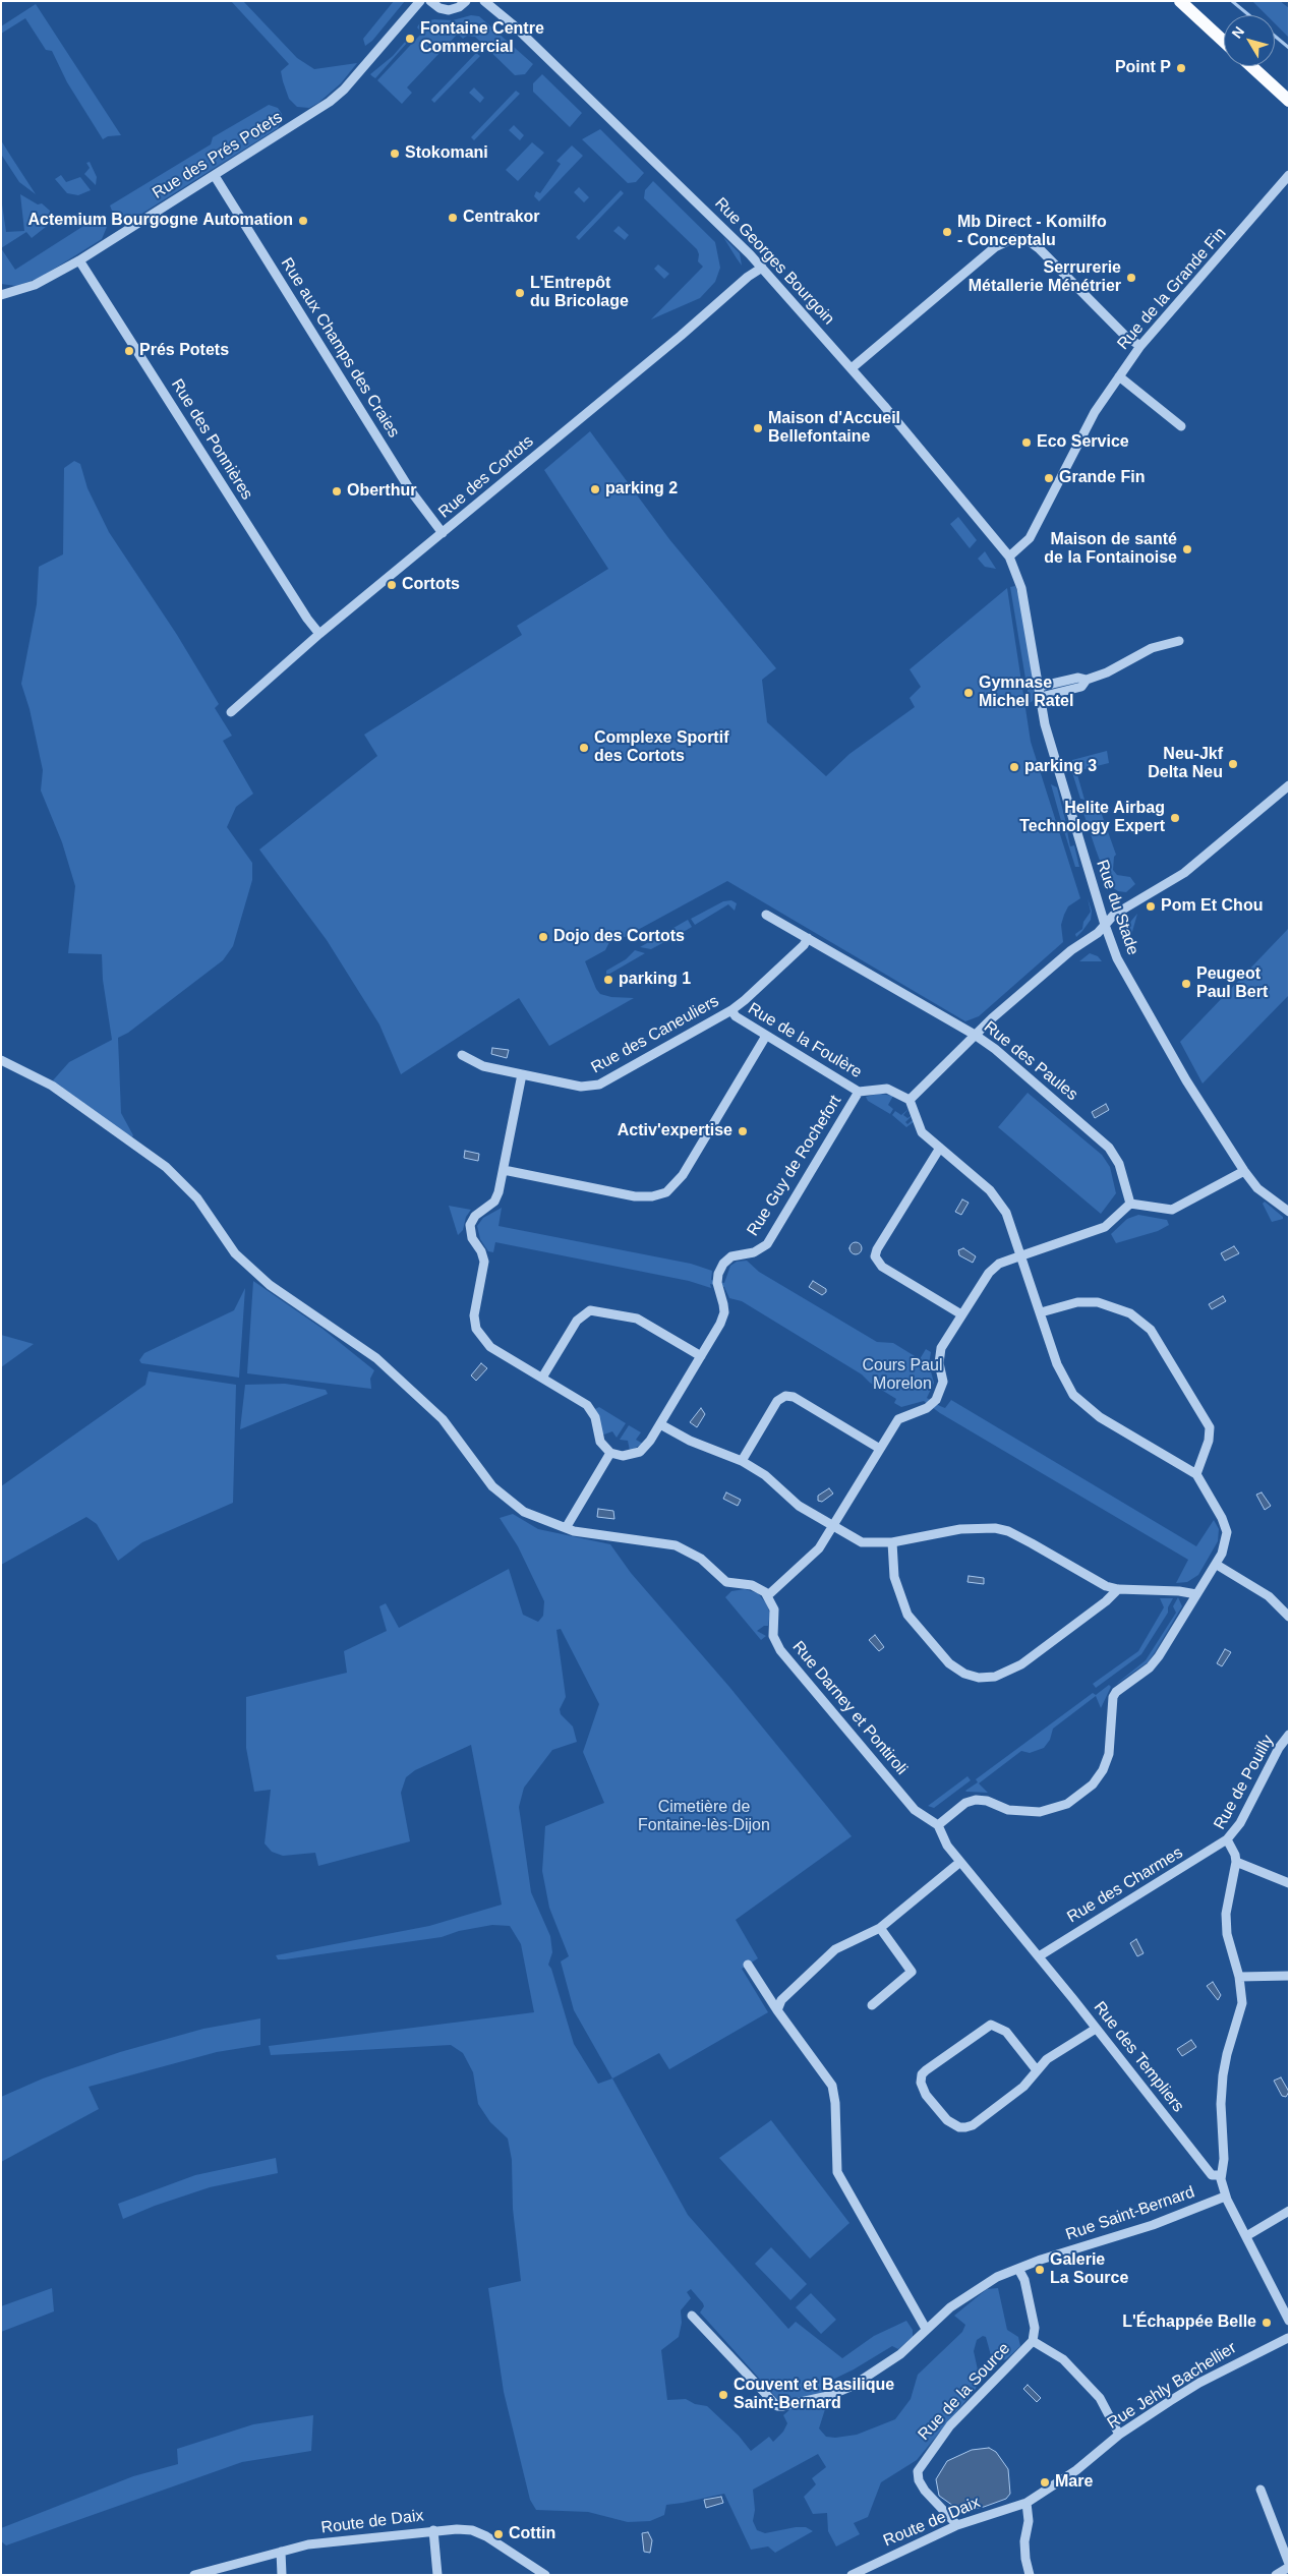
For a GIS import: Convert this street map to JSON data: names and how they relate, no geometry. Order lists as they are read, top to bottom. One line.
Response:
{"streets":{"street":["Rue des Prés Potets","Rue Georges Bourgoin","Rue de la Grande Fin","Rue aux Champs des Craies","Rue des Ponnières","Rue des Cortots","Rue du Stade","Rue des Caneuliers","Rue de la Foulère","Rue des Paules","Rue Guy de Rochefort","Rue Darney et Pontiroli","Rue de Pouilly","Rue des Charmes","Rue des Templiers","Rue Saint-Bernard","Rue Jehly Bachellier","Rue de la Source","Route de Daix"]},"crossings":[["Rue des Prés Potets","Rue aux Champs des Craies"],["Rue des Prés Potets","Rue des Ponnières"],["Rue Georges Bourgoin","Rue de la Grande Fin"],["Rue Georges Bourgoin","Rue des Cortots"],["Rue Georges Bourgoin","Rue du Stade"],["Rue aux Champs des Craies","Rue des Cortots"],["Rue des Ponnières","Rue des Cortots"],["Rue des Caneuliers","Rue de la Foulère"],["Rue des Caneuliers","Rue des Paules"],["Rue de la Foulère","Rue Guy de Rochefort"],["Rue Darney et Pontiroli","Rue des Templiers"],["Rue de Pouilly","Rue des Charmes"],["Rue des Charmes","Rue des Templiers"],["Rue Saint-Bernard","Rue de la Source"],["Rue Jehly Bachellier","Route de Daix"],["Rue de la Source","Route de Daix"]],"parks":["Cours Paul Morelon","Cimetière de Fontaine-lès-Dijon"],"places":["Fontaine Centre Commercial","Point P","Stokomani","Centrakor","Actemium Bourgogne Automation","Mb Direct - Komilfo - Conceptalu","Serrurerie Métallerie Ménétrier","L'Entrepôt du Bricolage","Prés Potets","Maison d'Accueil Bellefontaine","Eco Service","Grande Fin","parking 2","Oberthur","Maison de santé de la Fontainoise","Cortots","Gymnase Michel Ratel","Complexe Sportif des Cortots","Neu-Jkf Delta Neu","parking 3","Helite Airbag Technology Expert","Pom Et Chou","Dojo des Cortots","parking 1","Peugeot Paul Bert","Activ'expertise","Galerie La Source","L'Échappée Belle","Couvent et Basilique Saint-Bernard","Mare","Cottin"],"north":"top left"}
